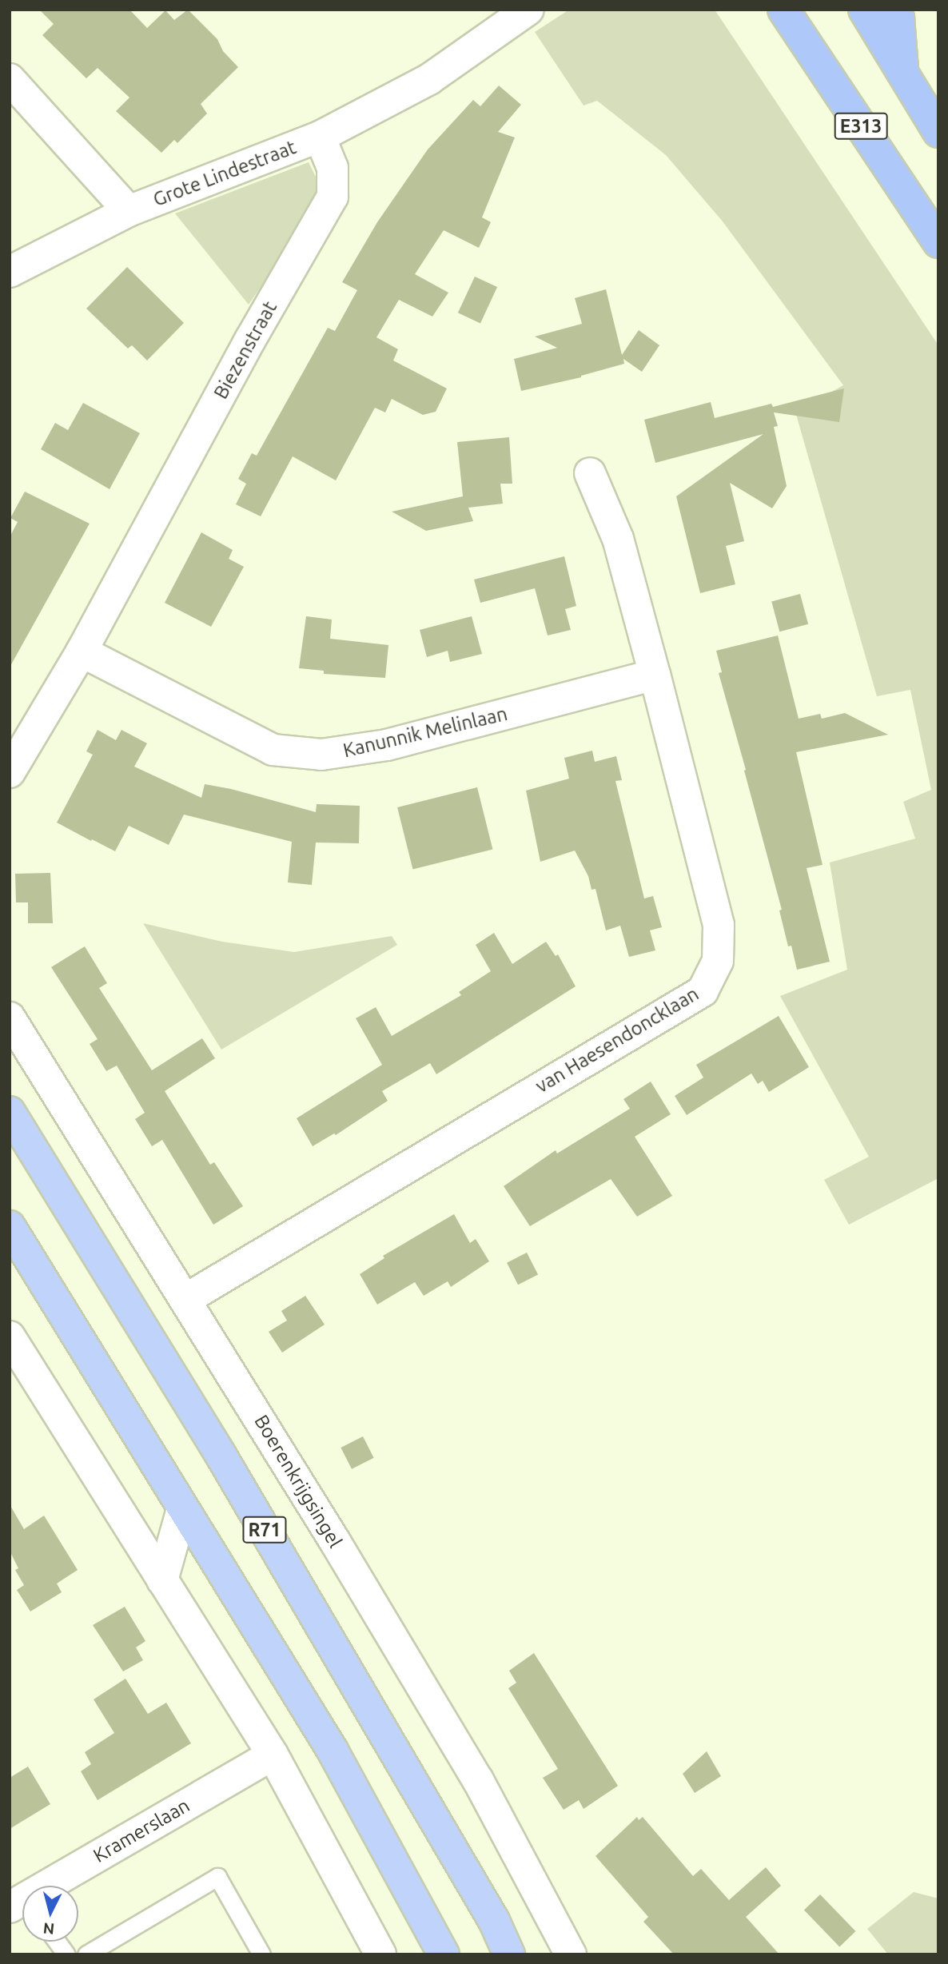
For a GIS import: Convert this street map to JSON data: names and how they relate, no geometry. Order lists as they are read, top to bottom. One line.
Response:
{"streets":{"highway":["E313","R71"],"street":["Grote Lindestraat","Biezenstraat","Kanunnik Melinlaan","van Haesendoncklaan","Boerenkrijgsingel","Kramerslaan"]},"crossings":[["Grote Lindestraat","Biezenstraat"],["Biezenstraat","Kanunnik Melinlaan"],["Kanunnik Melinlaan","van Haesendoncklaan"],["van Haesendoncklaan","Boerenkrijgsingel"]],"north":"bottom"}
